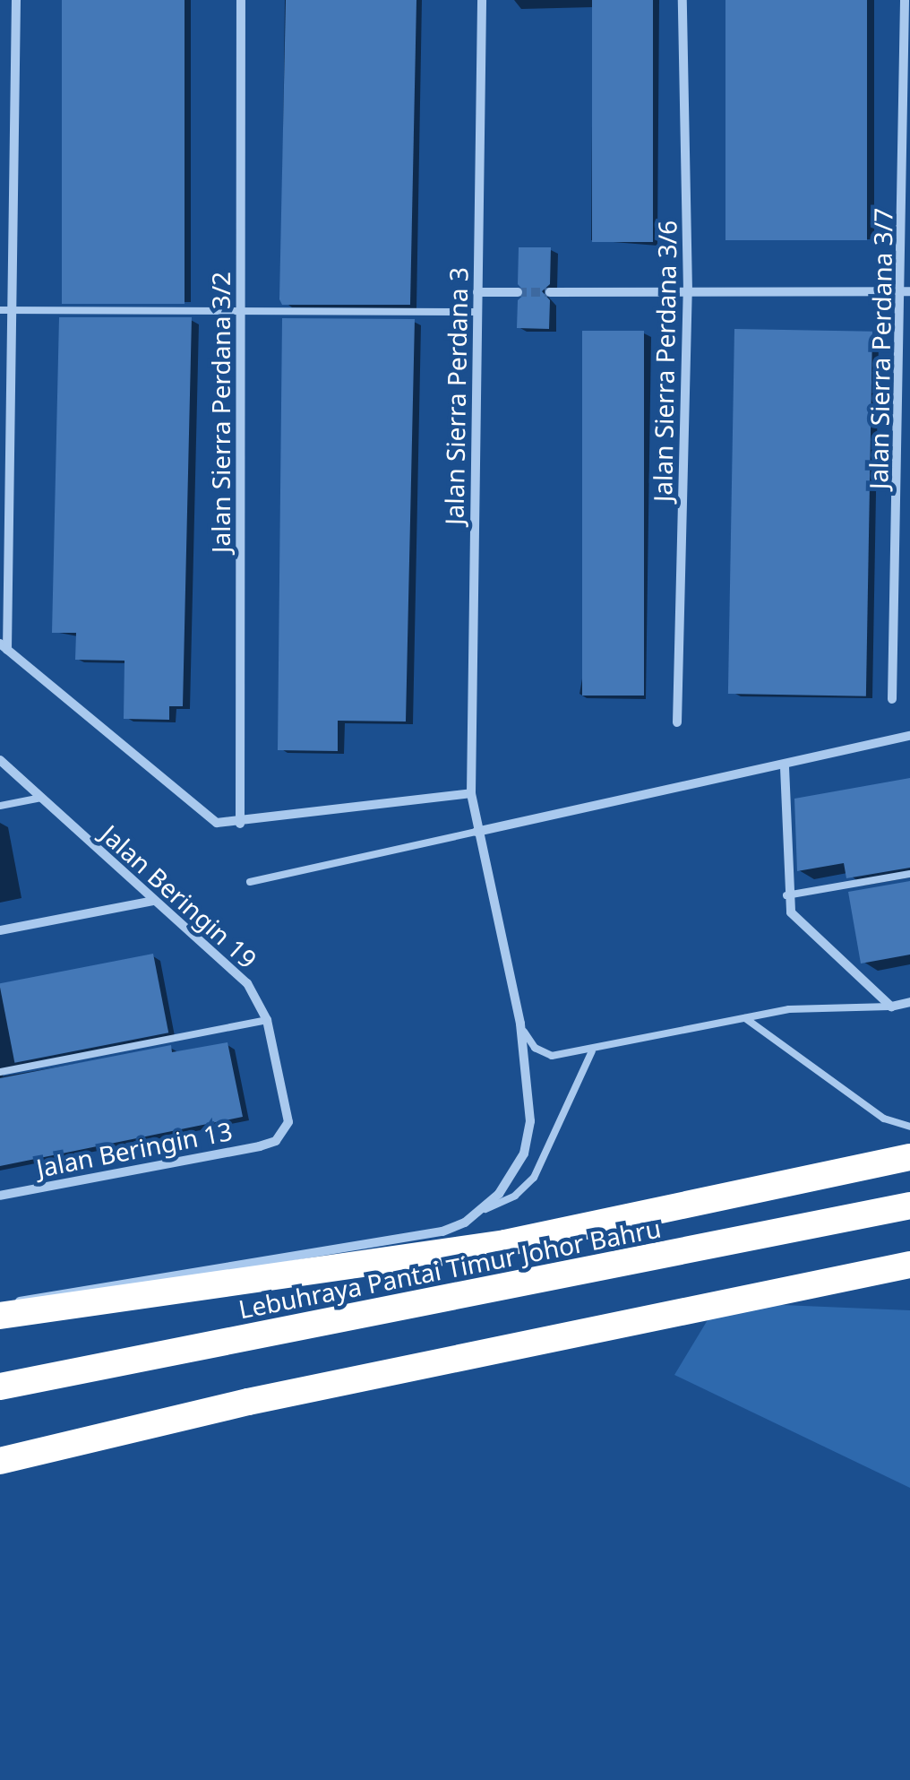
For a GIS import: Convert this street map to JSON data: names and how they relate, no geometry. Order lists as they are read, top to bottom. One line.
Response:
{"streets":{"highway":["Lebuhraya Pantai Timur Johor Bahru"],"street":["Jalan Sierra Perdana 3/7","Jalan Sierra Perdana 3/6","Jalan Sierra Perdana 3","Jalan Sierra Perdana 3/2","Jalan Beringin 19","Jalan Beringin 13"]},"crossings":[["Jalan Beringin 19","Jalan Beringin 13"]]}
